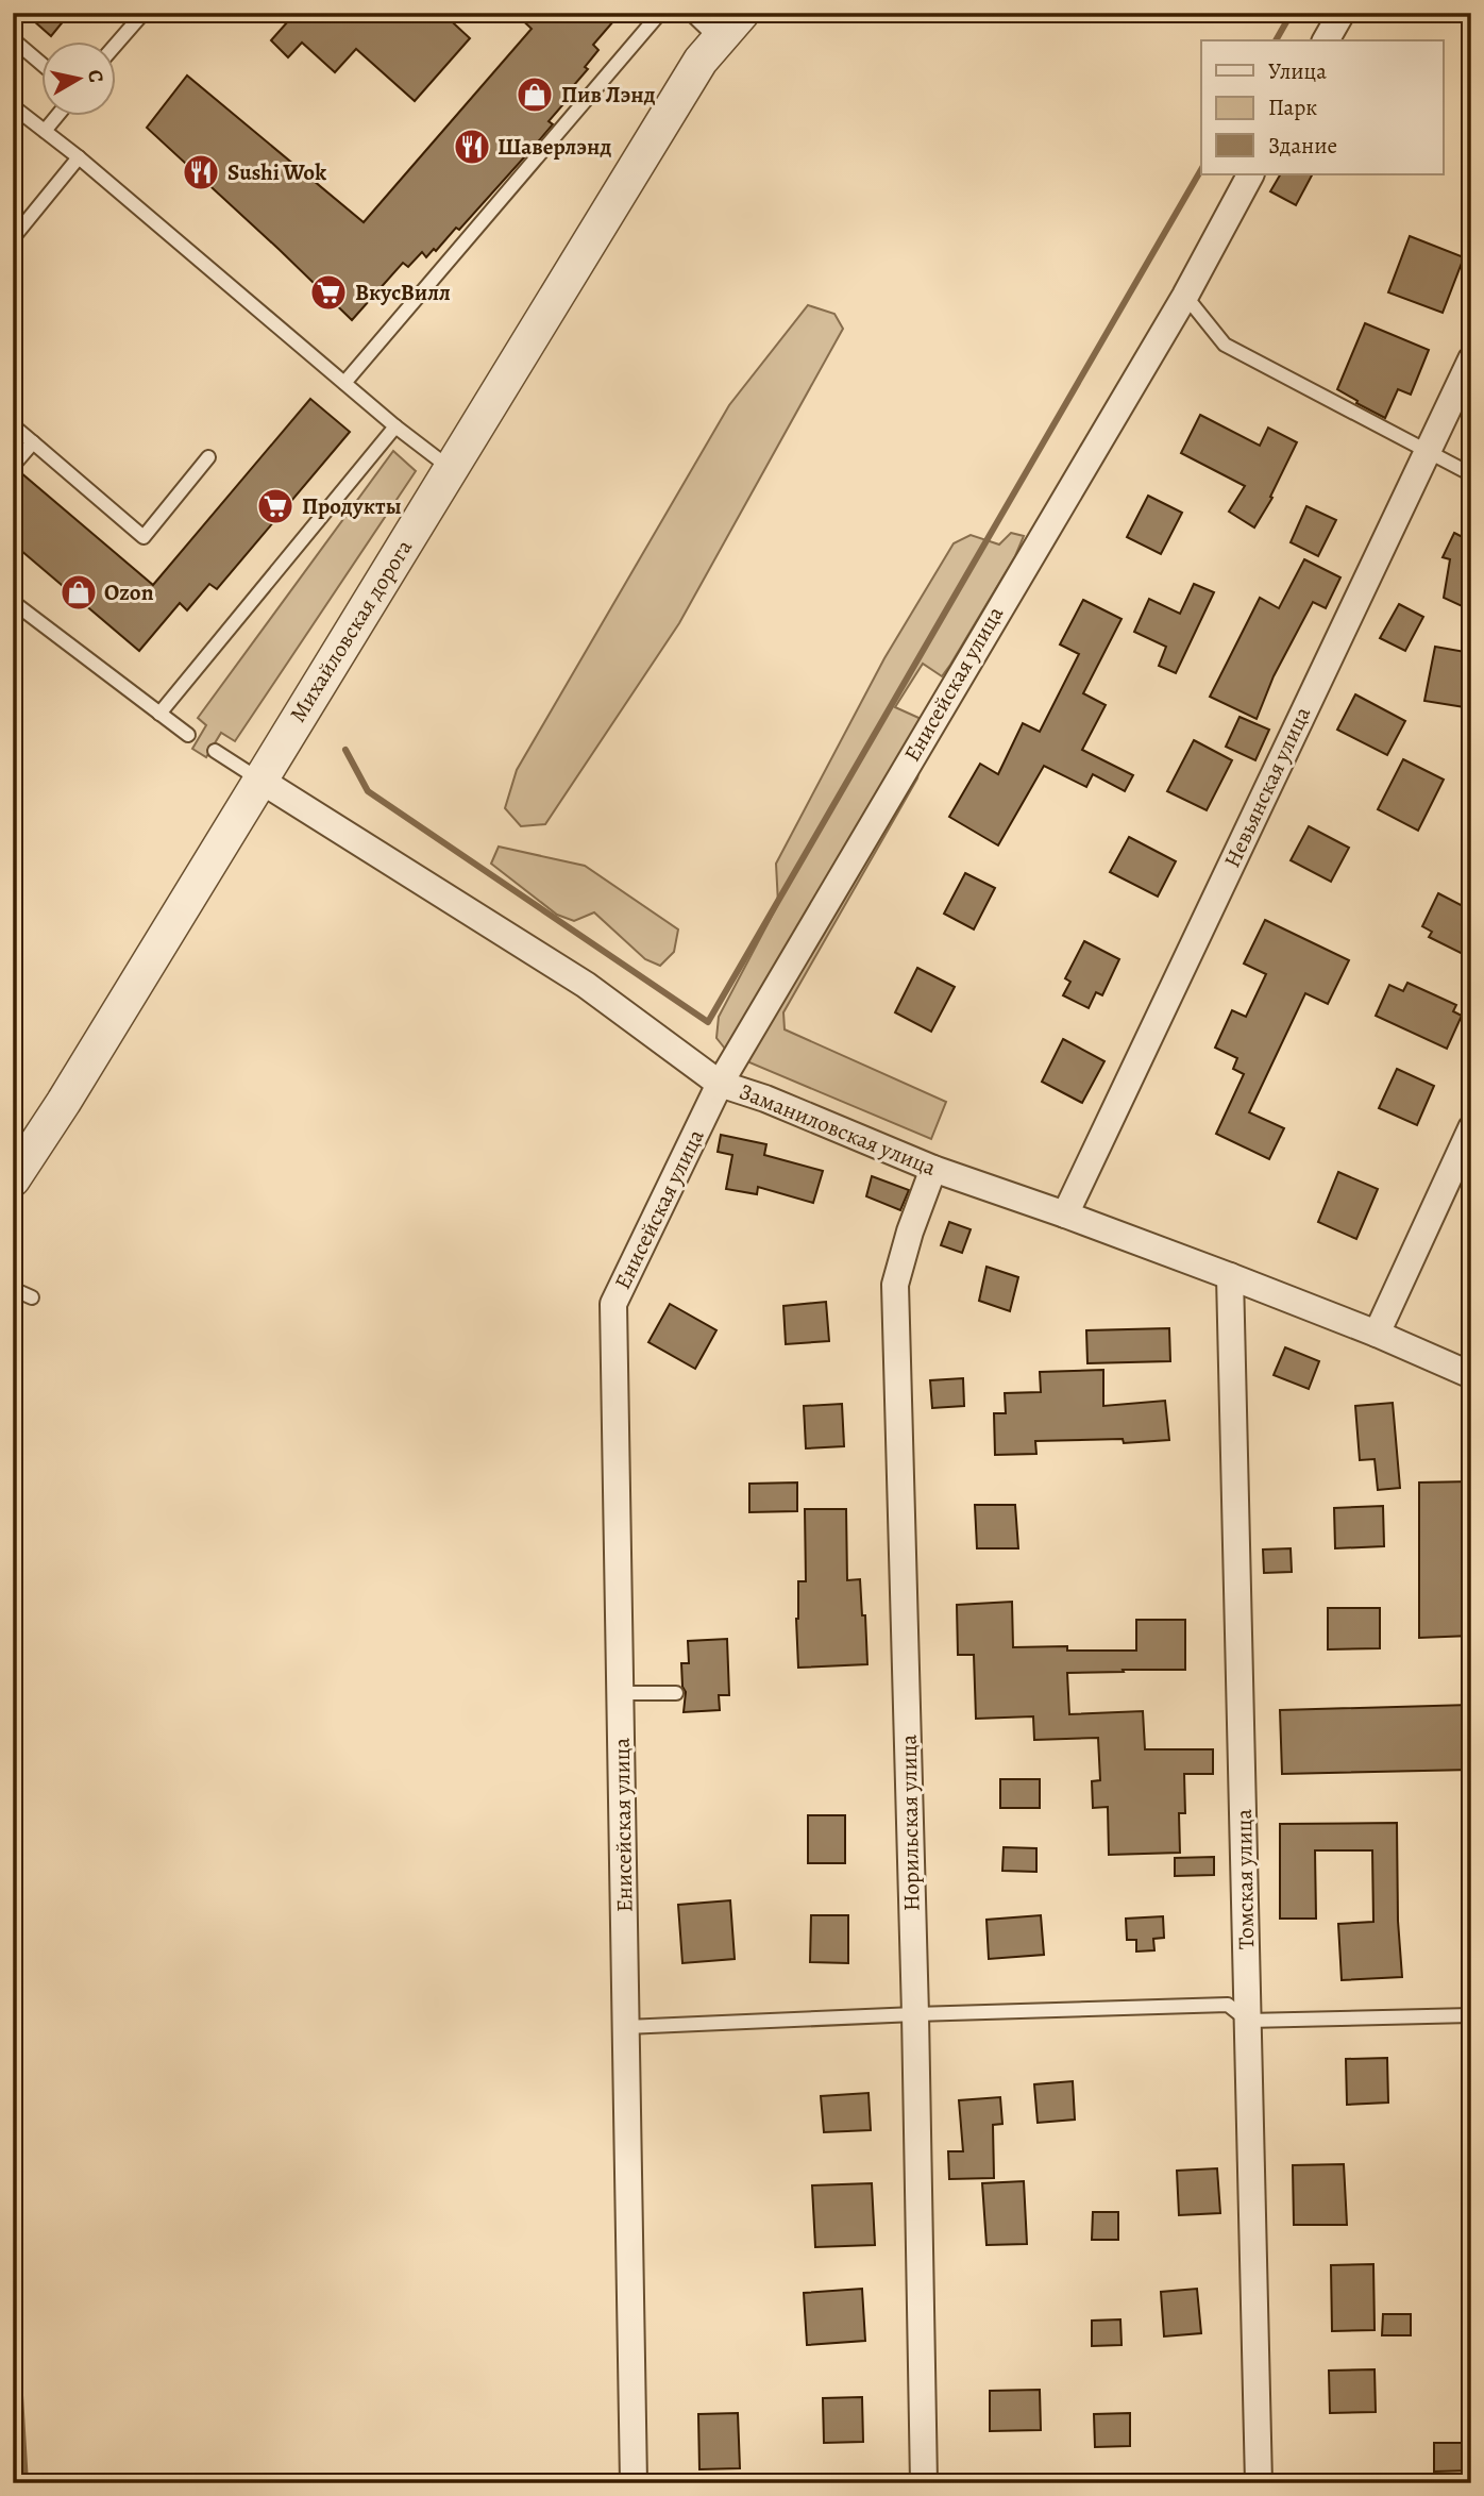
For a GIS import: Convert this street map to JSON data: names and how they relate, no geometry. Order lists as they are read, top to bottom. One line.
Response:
{"streets":{"street":["Михайловская дорога","Енисейская улица","Невьянская улица","Заманиловская улица","Норильская улица","Томская улица"]},"crossings":[["Михайловская дорога","Заманиловская улица"],["Енисейская улица","Заманиловская улица"],["Невьянская улица","Заманиловская улица"],["Заманиловская улица","Норильская улица"],["Заманиловская улица","Томская улица"]],"places":{"shop":["Пив Лэнд","Ozon"],"restaurant":["Шаверлэнд","Sushi Wok"],"supermarket":["ВкусВилл","Продукты"]},"legend":["Улица","Парк","Здание"],"north":"right"}
